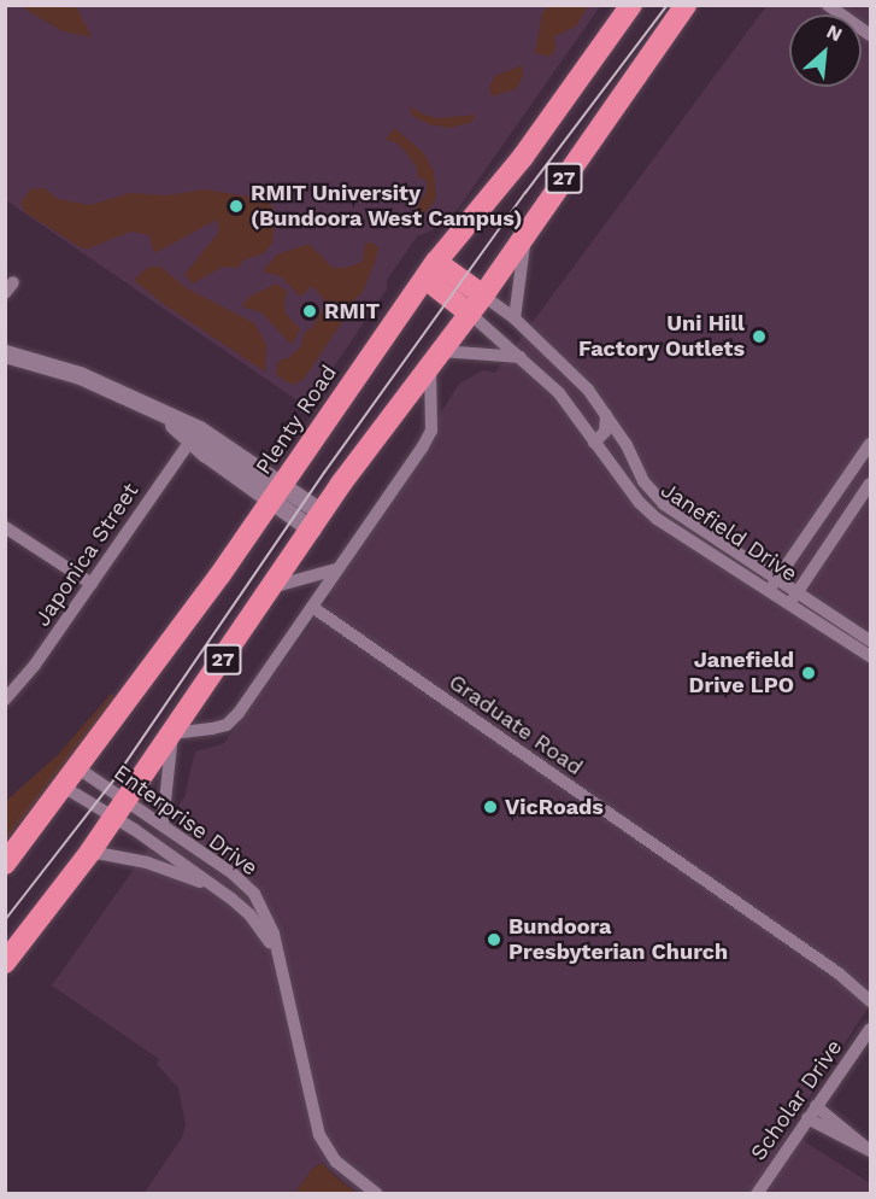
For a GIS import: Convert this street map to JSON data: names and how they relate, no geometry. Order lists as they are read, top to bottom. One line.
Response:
{"streets":{"highway":["27","Plenty Road","Janefield Drive"],"street":["Japonica Street","Graduate Road","Enterprise Drive","Scholar Drive"]},"crossings":[["27","Janefield Drive"],["27","Enterprise Drive"],["Plenty Road","Janefield Drive"],["Plenty Road","Enterprise Drive"]],"places":["RMIT University (Bundoora West Campus)","RMIT","Uni Hill Factory Outlets","Janefield Drive LPO","VicRoads","Bundoora Presbyterian Church"],"north":"top right"}
